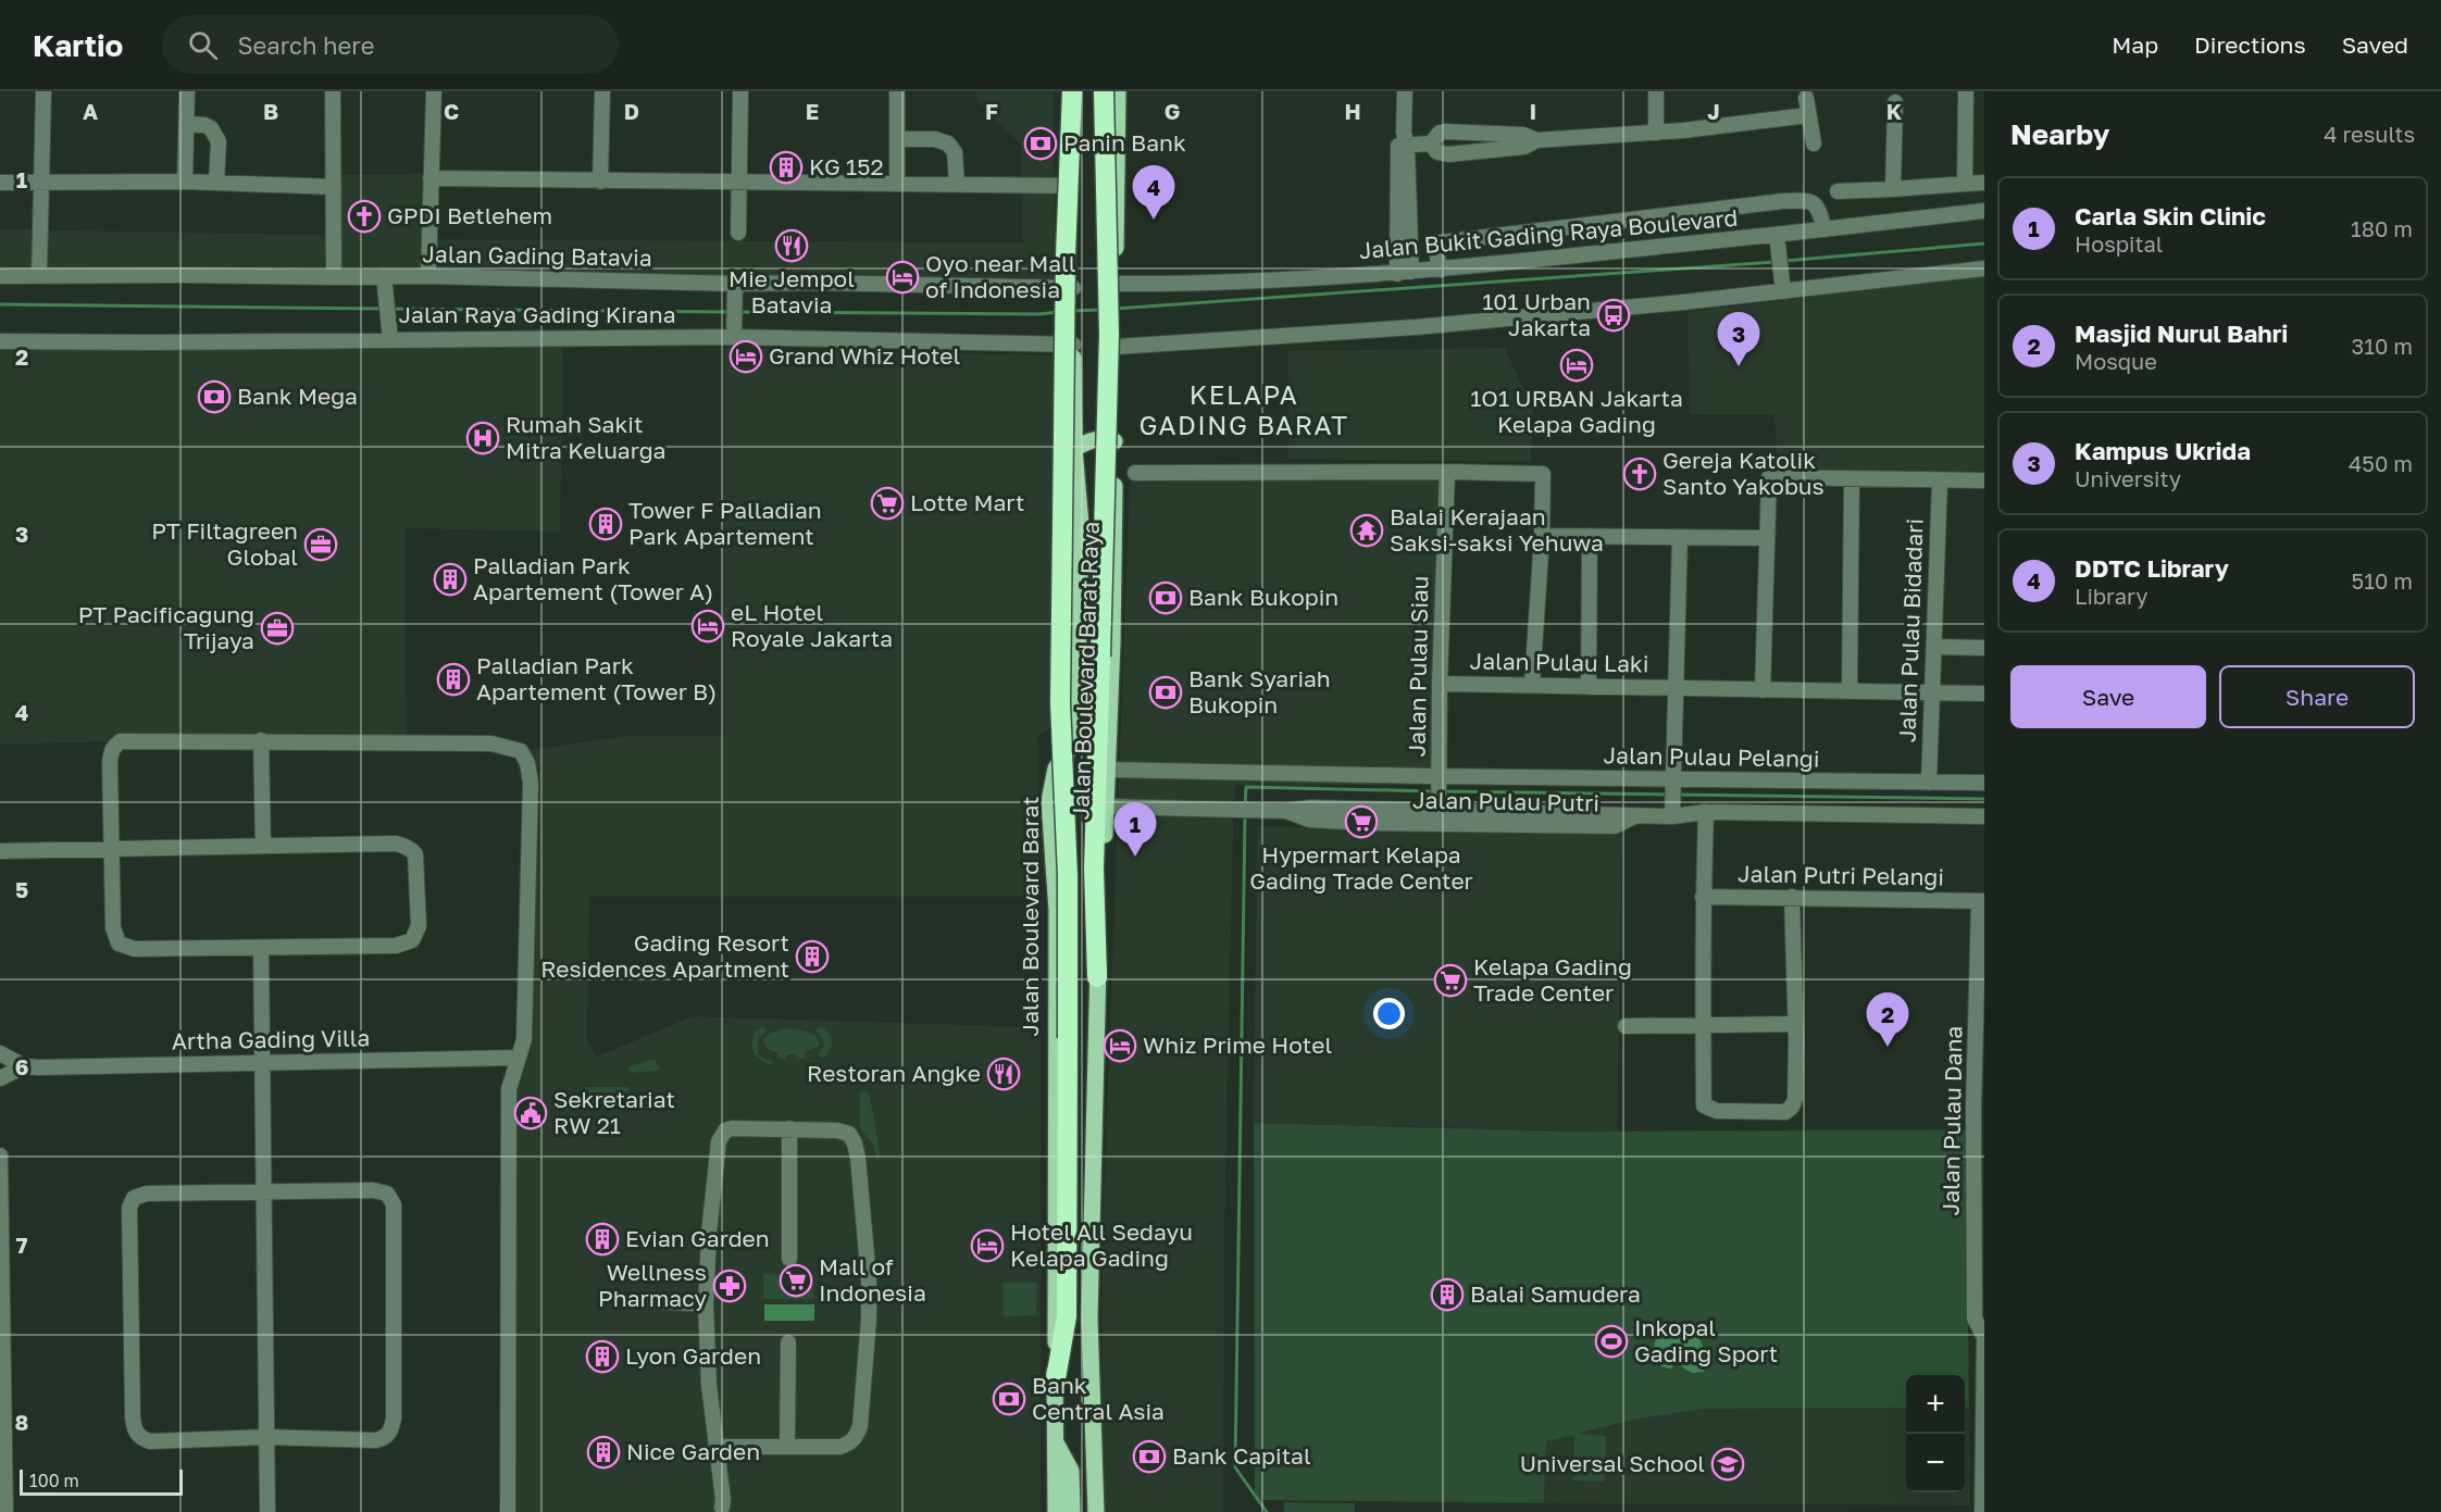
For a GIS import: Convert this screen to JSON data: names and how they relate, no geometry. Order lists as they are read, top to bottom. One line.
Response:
{"streets":{"main road":["Jalan Boulevard Barat Raya","Jalan Boulevard Barat"],"street":["Jalan Bukit Gading Raya Boulevard","Jalan Gading Batavia","Jalan Raya Gading Kirana","Jalan Pulau Bidadari","Jalan Pulau Laki","Jalan Pulau Siau","Jalan Pulau Pelangi","Jalan Pulau Putri","Jalan Putri Pelangi","Artha Gading Villa","Jalan Pulau Dana"]},"crossings":[["Jalan Bukit Gading Raya Boulevard","Jalan Boulevard Barat Raya"],["Jalan Gading Batavia","Jalan Boulevard Barat"],["Jalan Raya Gading Kirana","Jalan Boulevard Barat"],["Jalan Pulau Bidadari","Jalan Pulau Laki"],["Jalan Pulau Bidadari","Jalan Pulau Pelangi"],["Jalan Pulau Laki","Jalan Pulau Siau"],["Jalan Pulau Siau","Jalan Pulau Pelangi"],["Jalan Pulau Siau","Jalan Pulau Putri"],["Jalan Boulevard Barat Raya","Jalan Pulau Pelangi"],["Jalan Boulevard Barat Raya","Jalan Pulau Putri"],["Jalan Putri Pelangi","Jalan Pulau Dana"]],"districts":["KELAPA GADING BARAT"],"places":{"bank":["Panin Bank","Bank Mega","Bank Bukopin","Bank Syariah Bukopin","Bank Central Asia","Bank Capital"],"building":["KG 152","Tower F Palladian Park Apartement","Palladian Park Apartement (Tower A)","Palladian Park Apartement (Tower B)","Gading Resort Residences Apartment","Evian Garden","Balai Samudera","Lyon Garden","Nice Garden"],"church":["GPDI Betlehem","Gereja Katolik Santo Yakobus"],"restaurant":["Mie Jempol Batavia","Restoran Angke"],"hotel":["Oyo near Mall of Indonesia","Grand Whiz Hotel","1O1 URBAN Jakarta Kelapa Gading","eL Hotel Royale Jakarta","Whiz Prime Hotel","Hotel All Sedayu Kelapa Gading"],"bus stop":["101 Urban Jakarta"],"hospital":["Rumah Sakit Mitra Keluarga"],"supermarket":["Lotte Mart","Hypermart Kelapa Gading Trade Center","Kelapa Gading Trade Center","Mall of Indonesia"],"temple":["Balai Kerajaan Saksi-saksi Yehuwa"],"office":["PT Filtagreen Global","PT Pacificagung Trijaya"],"public building":["Sekretariat RW 21"],"pharmacy":["Wellness Pharmacy"],"sports":["Inkopal Gading Sport"],"school or university":["Universal School"]},"scale_bar":"100 m","page":{"header":"Kartio","search":"Search here","nav":["Map","Directions","Saved"],"heading":["Nearby","4 results"],"pins":["4","3","1","2"],"list":[{"mark":"1","name":"Carla Skin Clinic","note":"Hospital","value":"180 m"},{"mark":"2","name":"Masjid Nurul Bahri","note":"Mosque","value":"310 m"},{"mark":"3","name":"Kampus Ukrida","note":"University","value":"450 m"},{"mark":"4","name":"DDTC Library","note":"Library","value":"510 m"}],"buttons":["Save","Share"],"map_buttons":["+","−"],"scale":"100 m"},"grid":{"columns":["A","B","C","D","E","F","G","H","I","J","K"],"rows":["1","2","3","4","5","6","7","8"]}}
